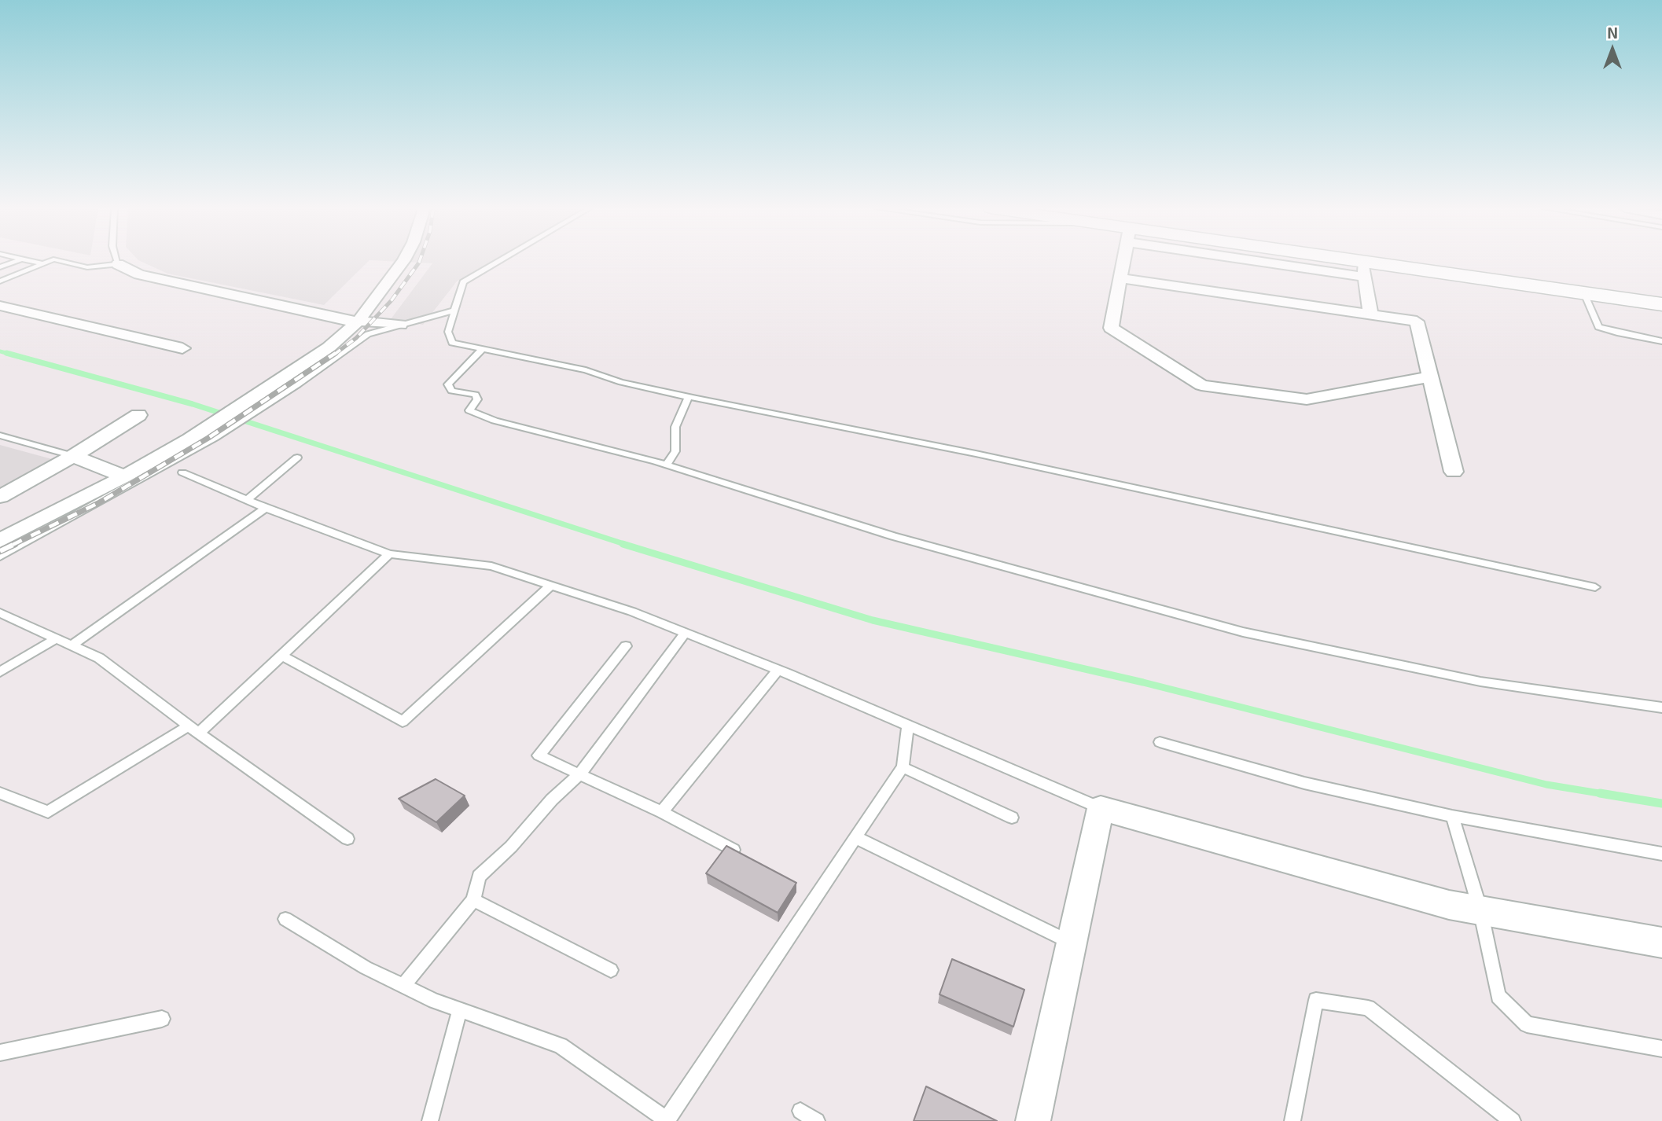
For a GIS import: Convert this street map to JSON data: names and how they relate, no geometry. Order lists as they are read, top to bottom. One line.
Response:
{"north":"top"}
